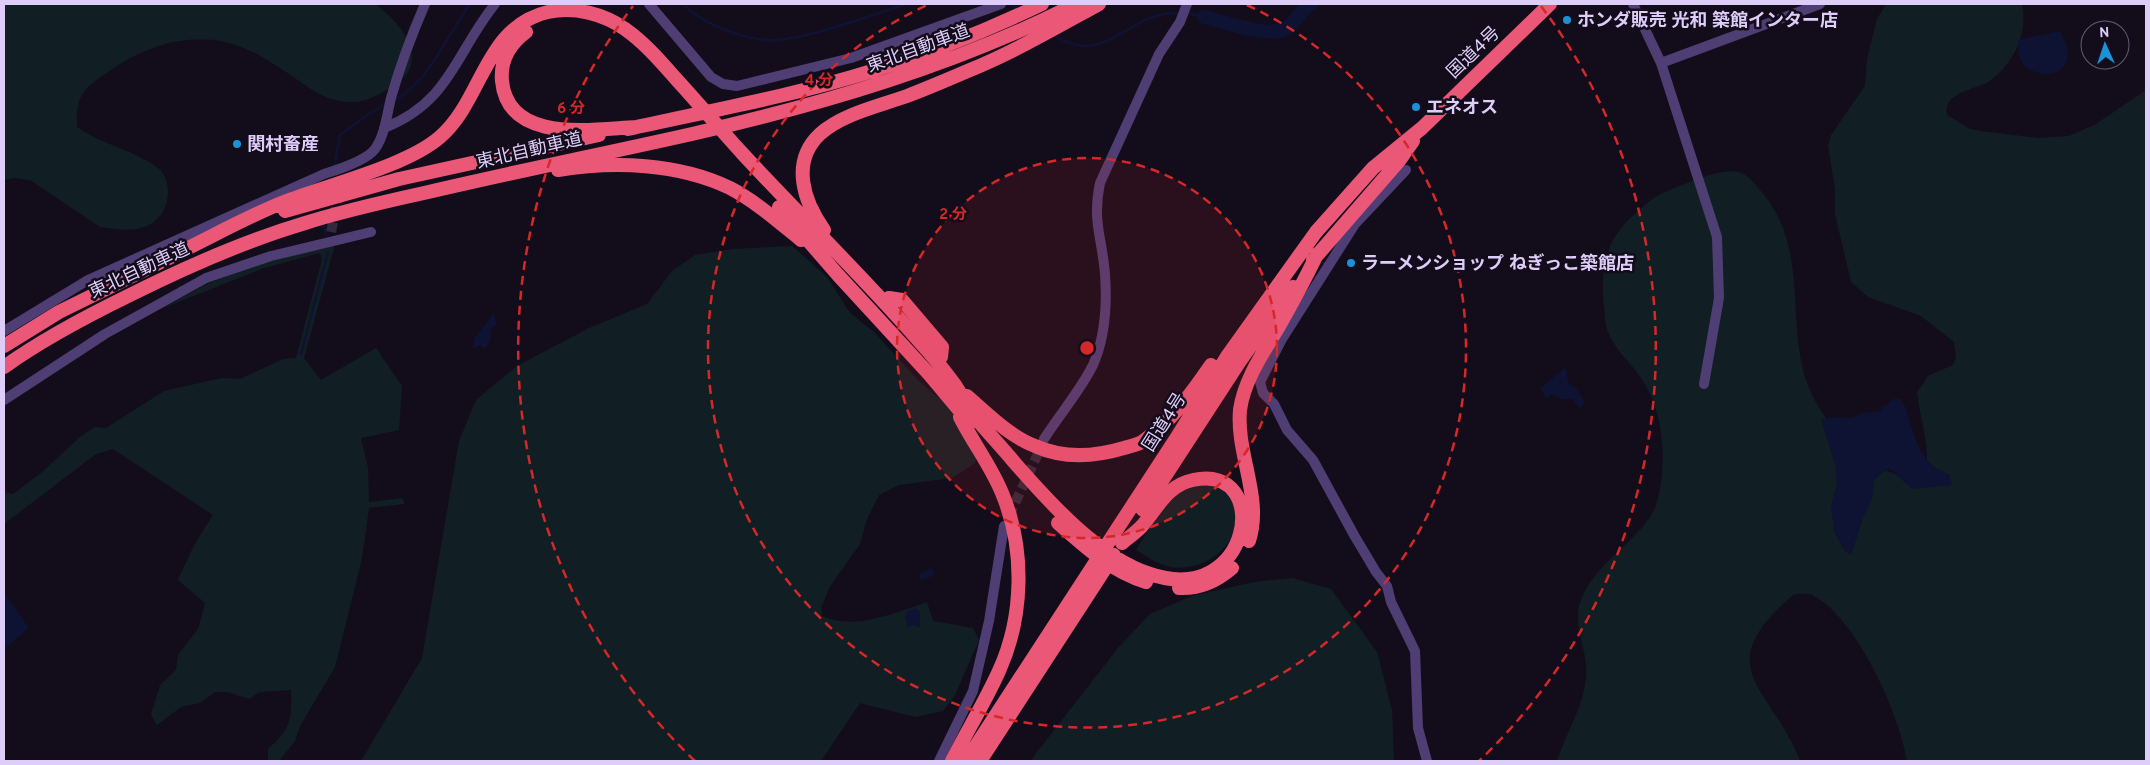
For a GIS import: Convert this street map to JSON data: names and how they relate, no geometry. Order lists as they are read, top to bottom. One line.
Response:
{"streets":{"highway":["東北自動車道","国道4号"]},"places":["ホンダ販売 光和 築館インター店","エネオス","関村畜産","ラーメンショップ ねぎっこ築館店"],"north":"top","rings":["4 分","6 分","2 分"]}
